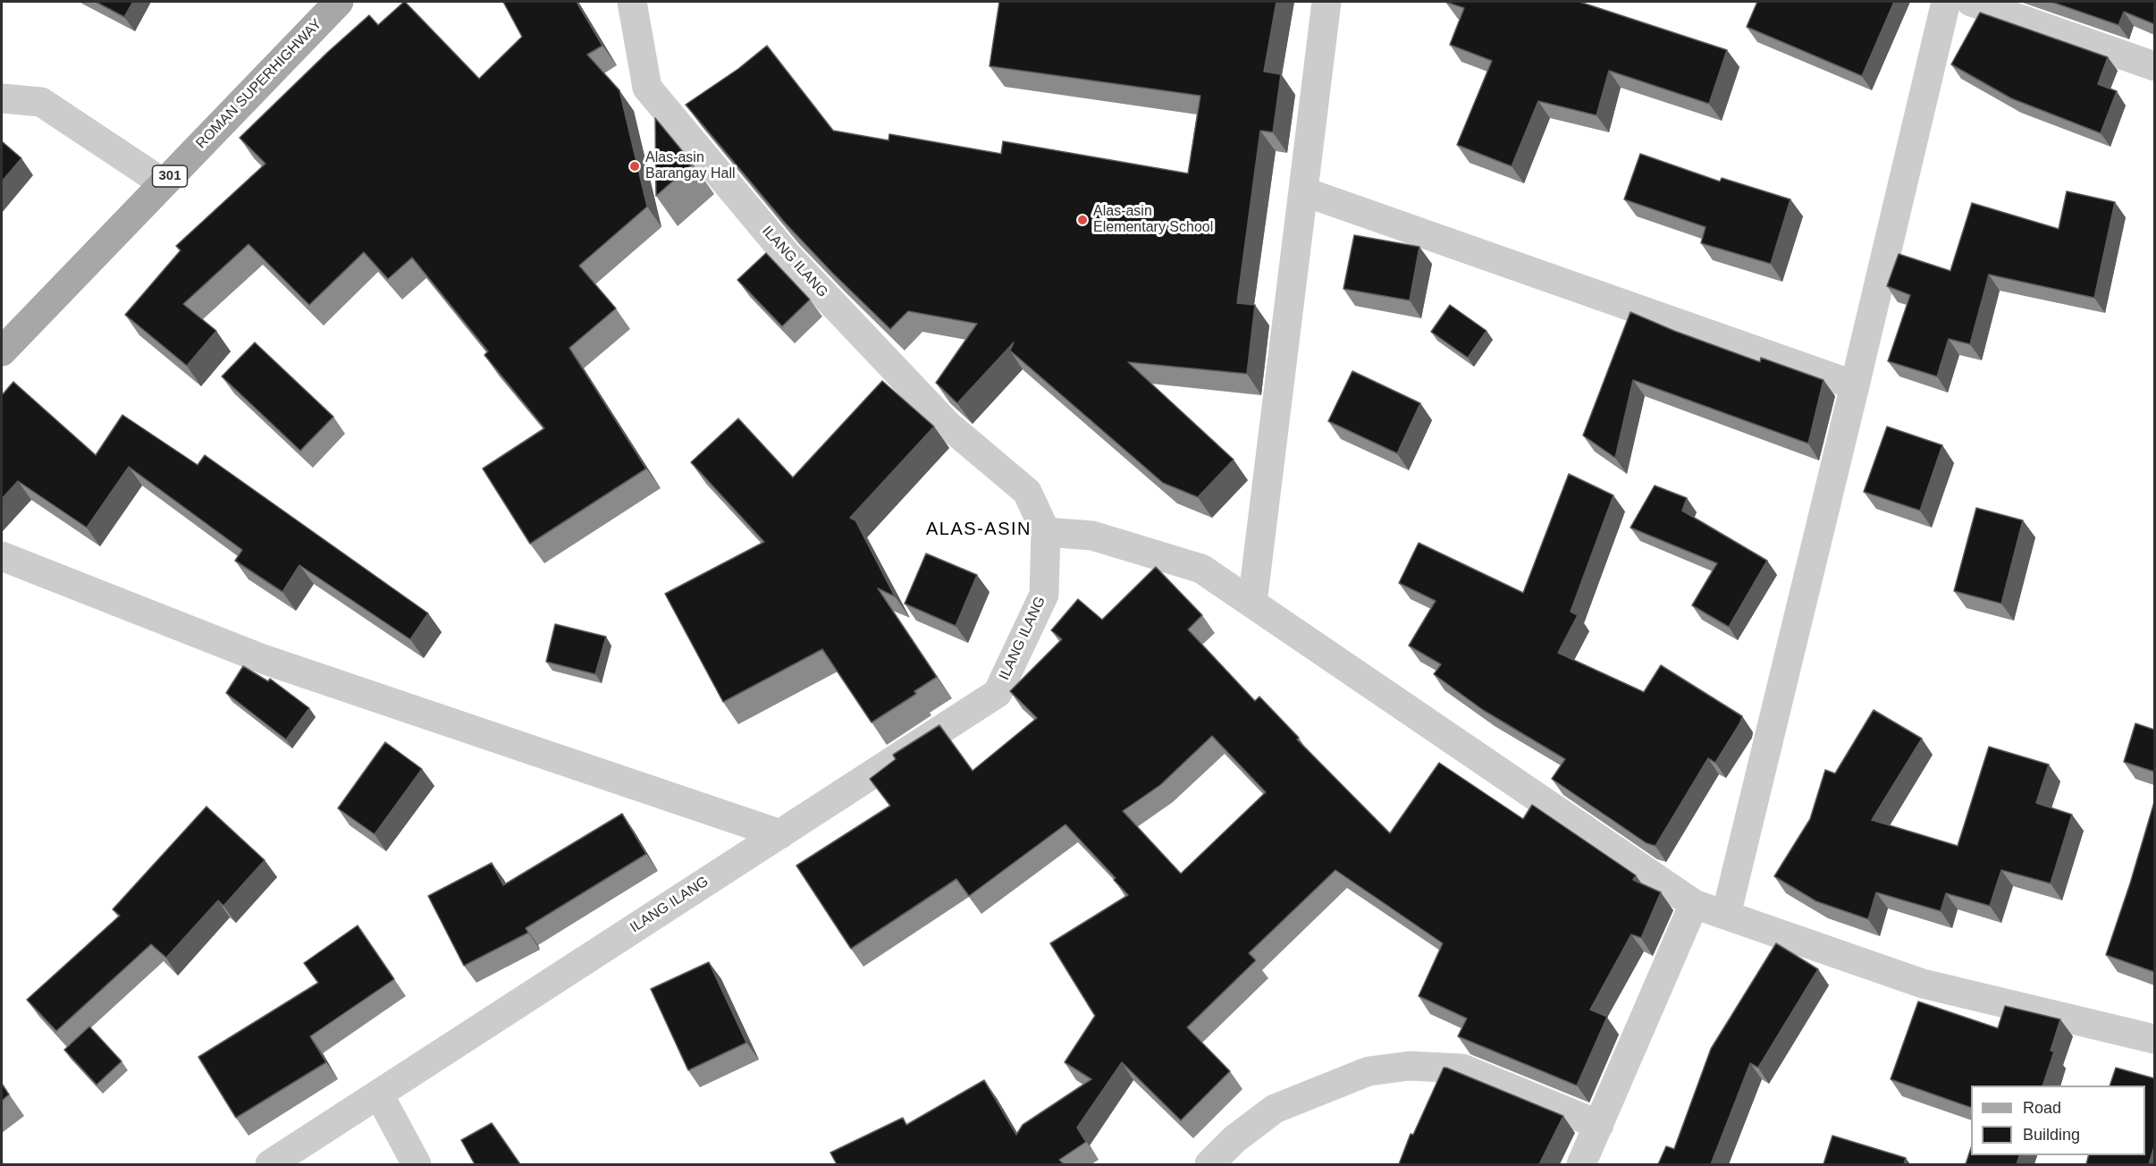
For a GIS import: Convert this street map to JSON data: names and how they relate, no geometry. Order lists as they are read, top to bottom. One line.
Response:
{"streets":{"main road":["ROMAN SUPERHIGHWAY","301"],"street":["ILANG ILANG"]},"districts":["ALAS-ASIN"],"places":["Alas-asin Barangay Hall","Alas-asin Elementary School"],"legend":["Road","Building"]}
